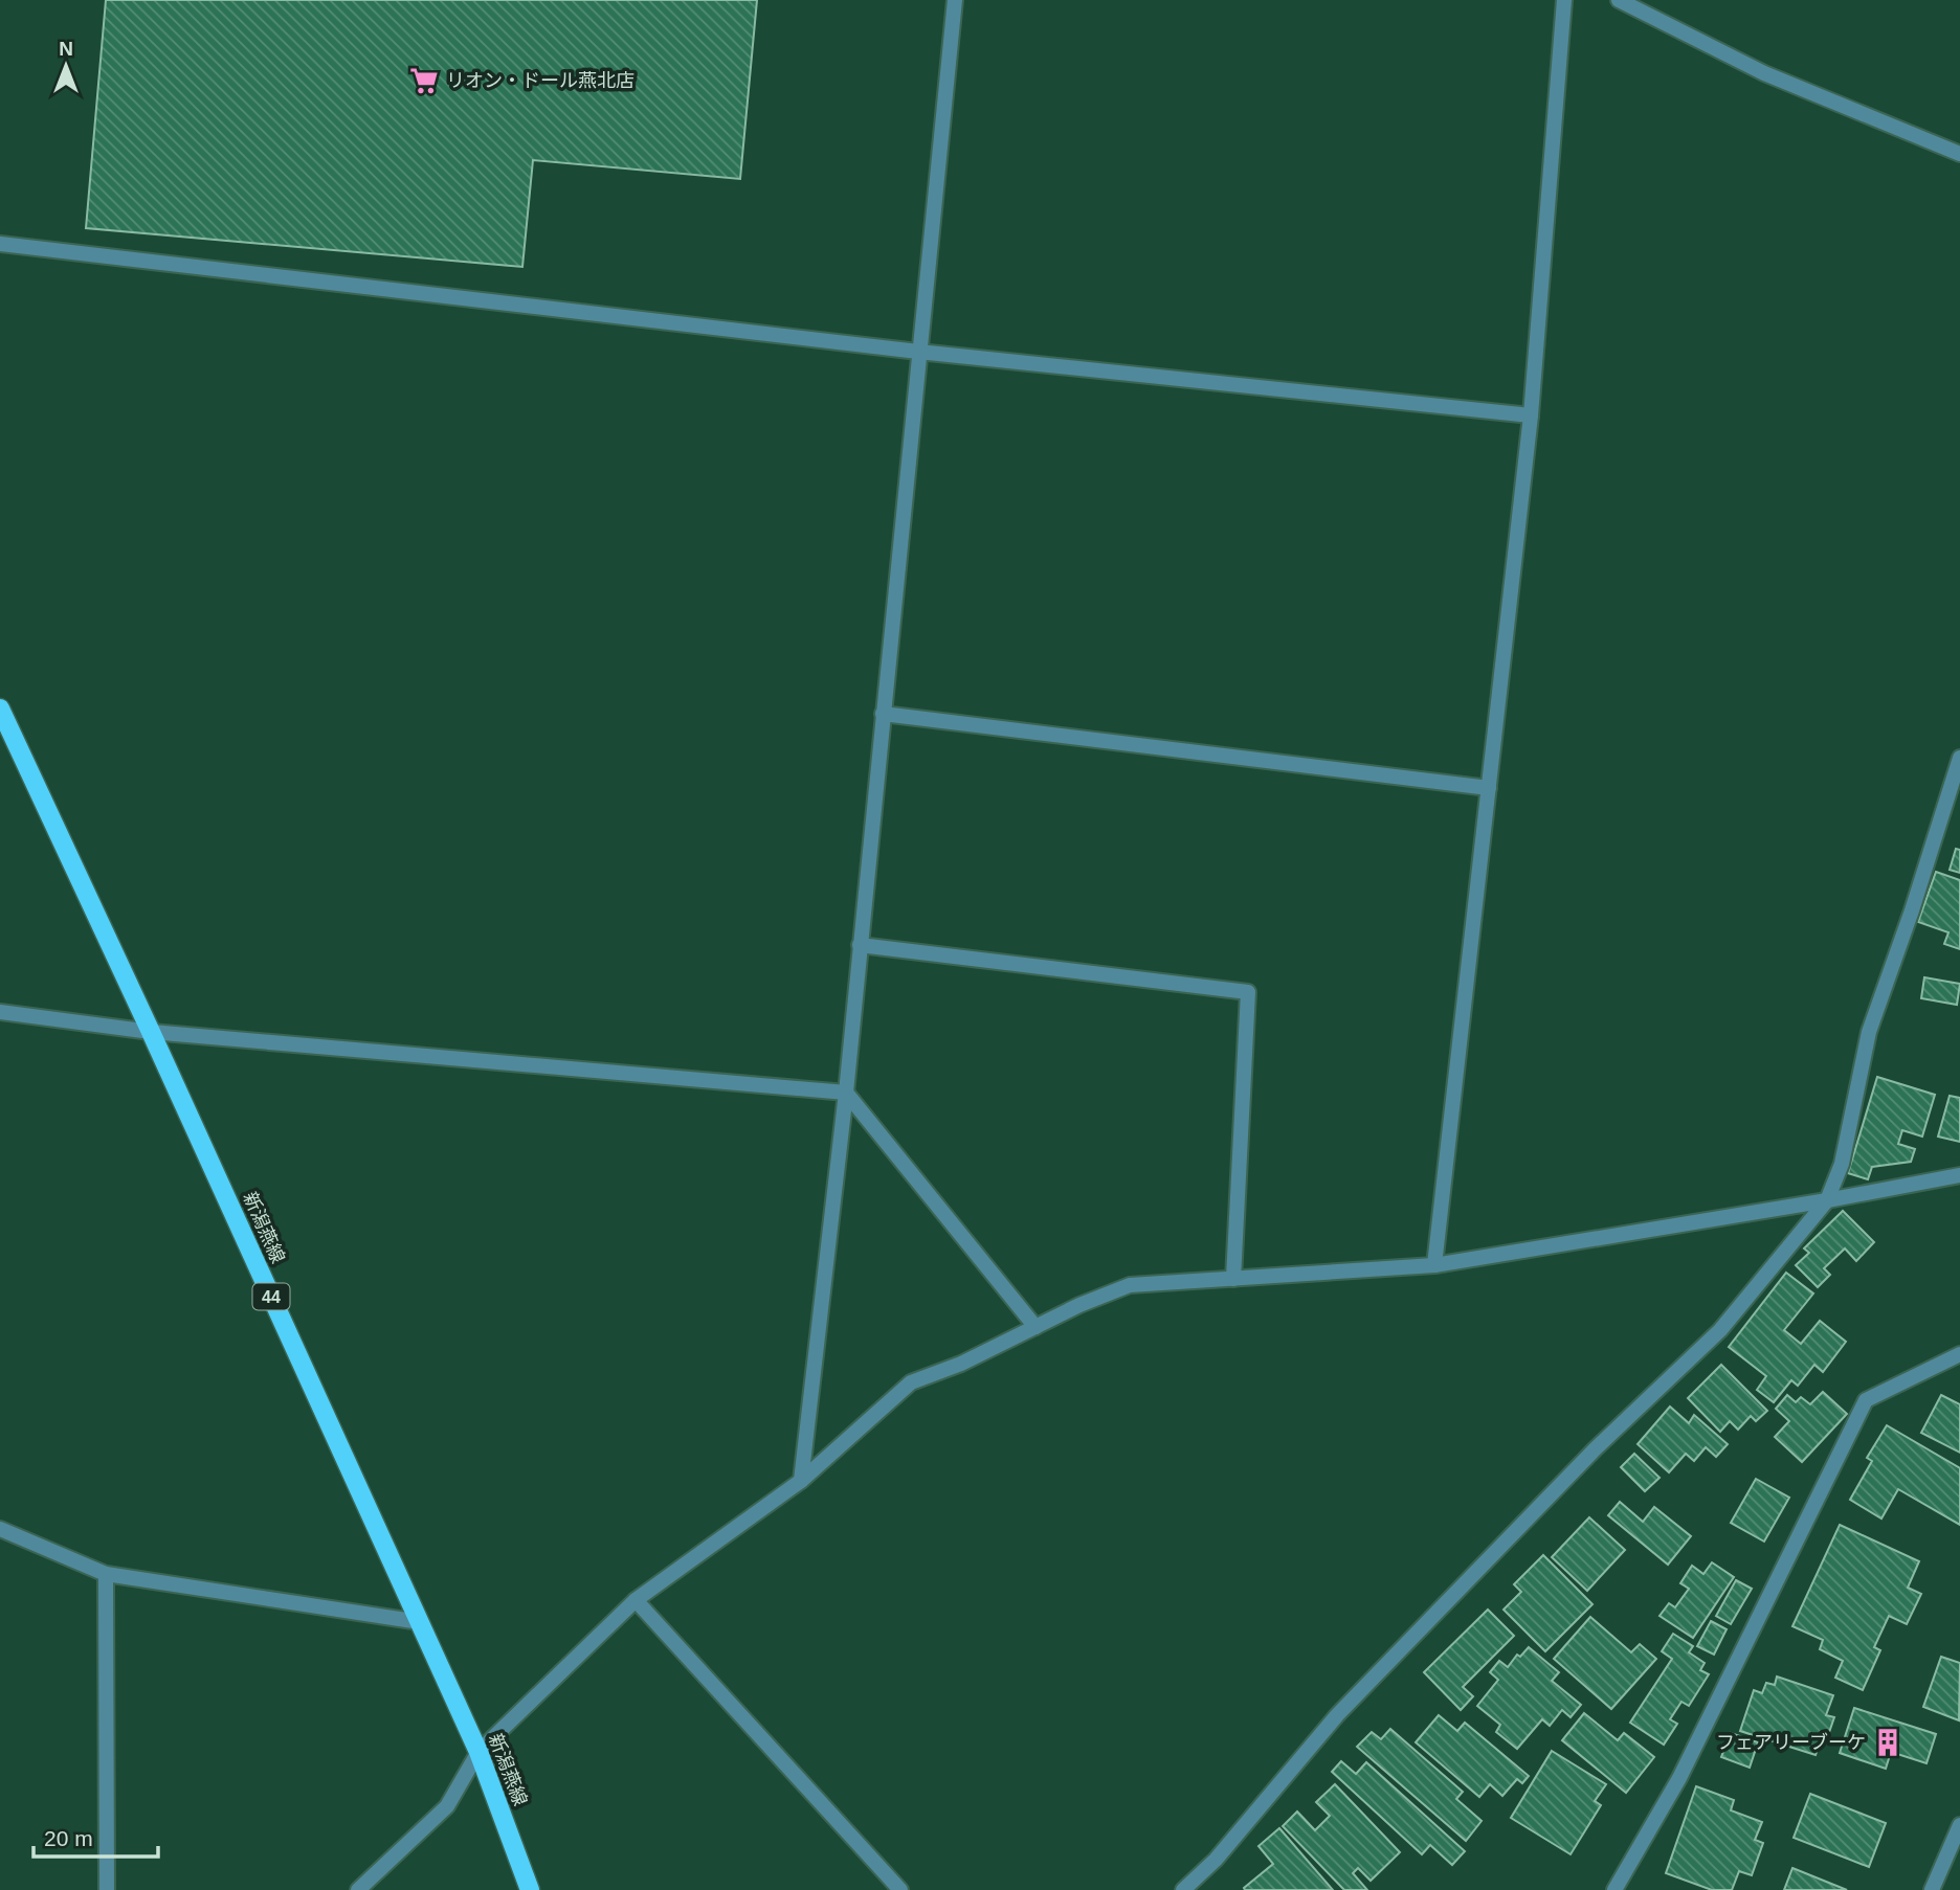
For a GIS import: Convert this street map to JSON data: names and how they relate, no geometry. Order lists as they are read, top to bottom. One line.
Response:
{"streets":{"main road":["新潟燕線","44"]},"places":{"supermarket":["リオン・ドール燕北店"],"building":["フェアリーブーケ"]},"scale_bar":"20 m","north":"top"}
